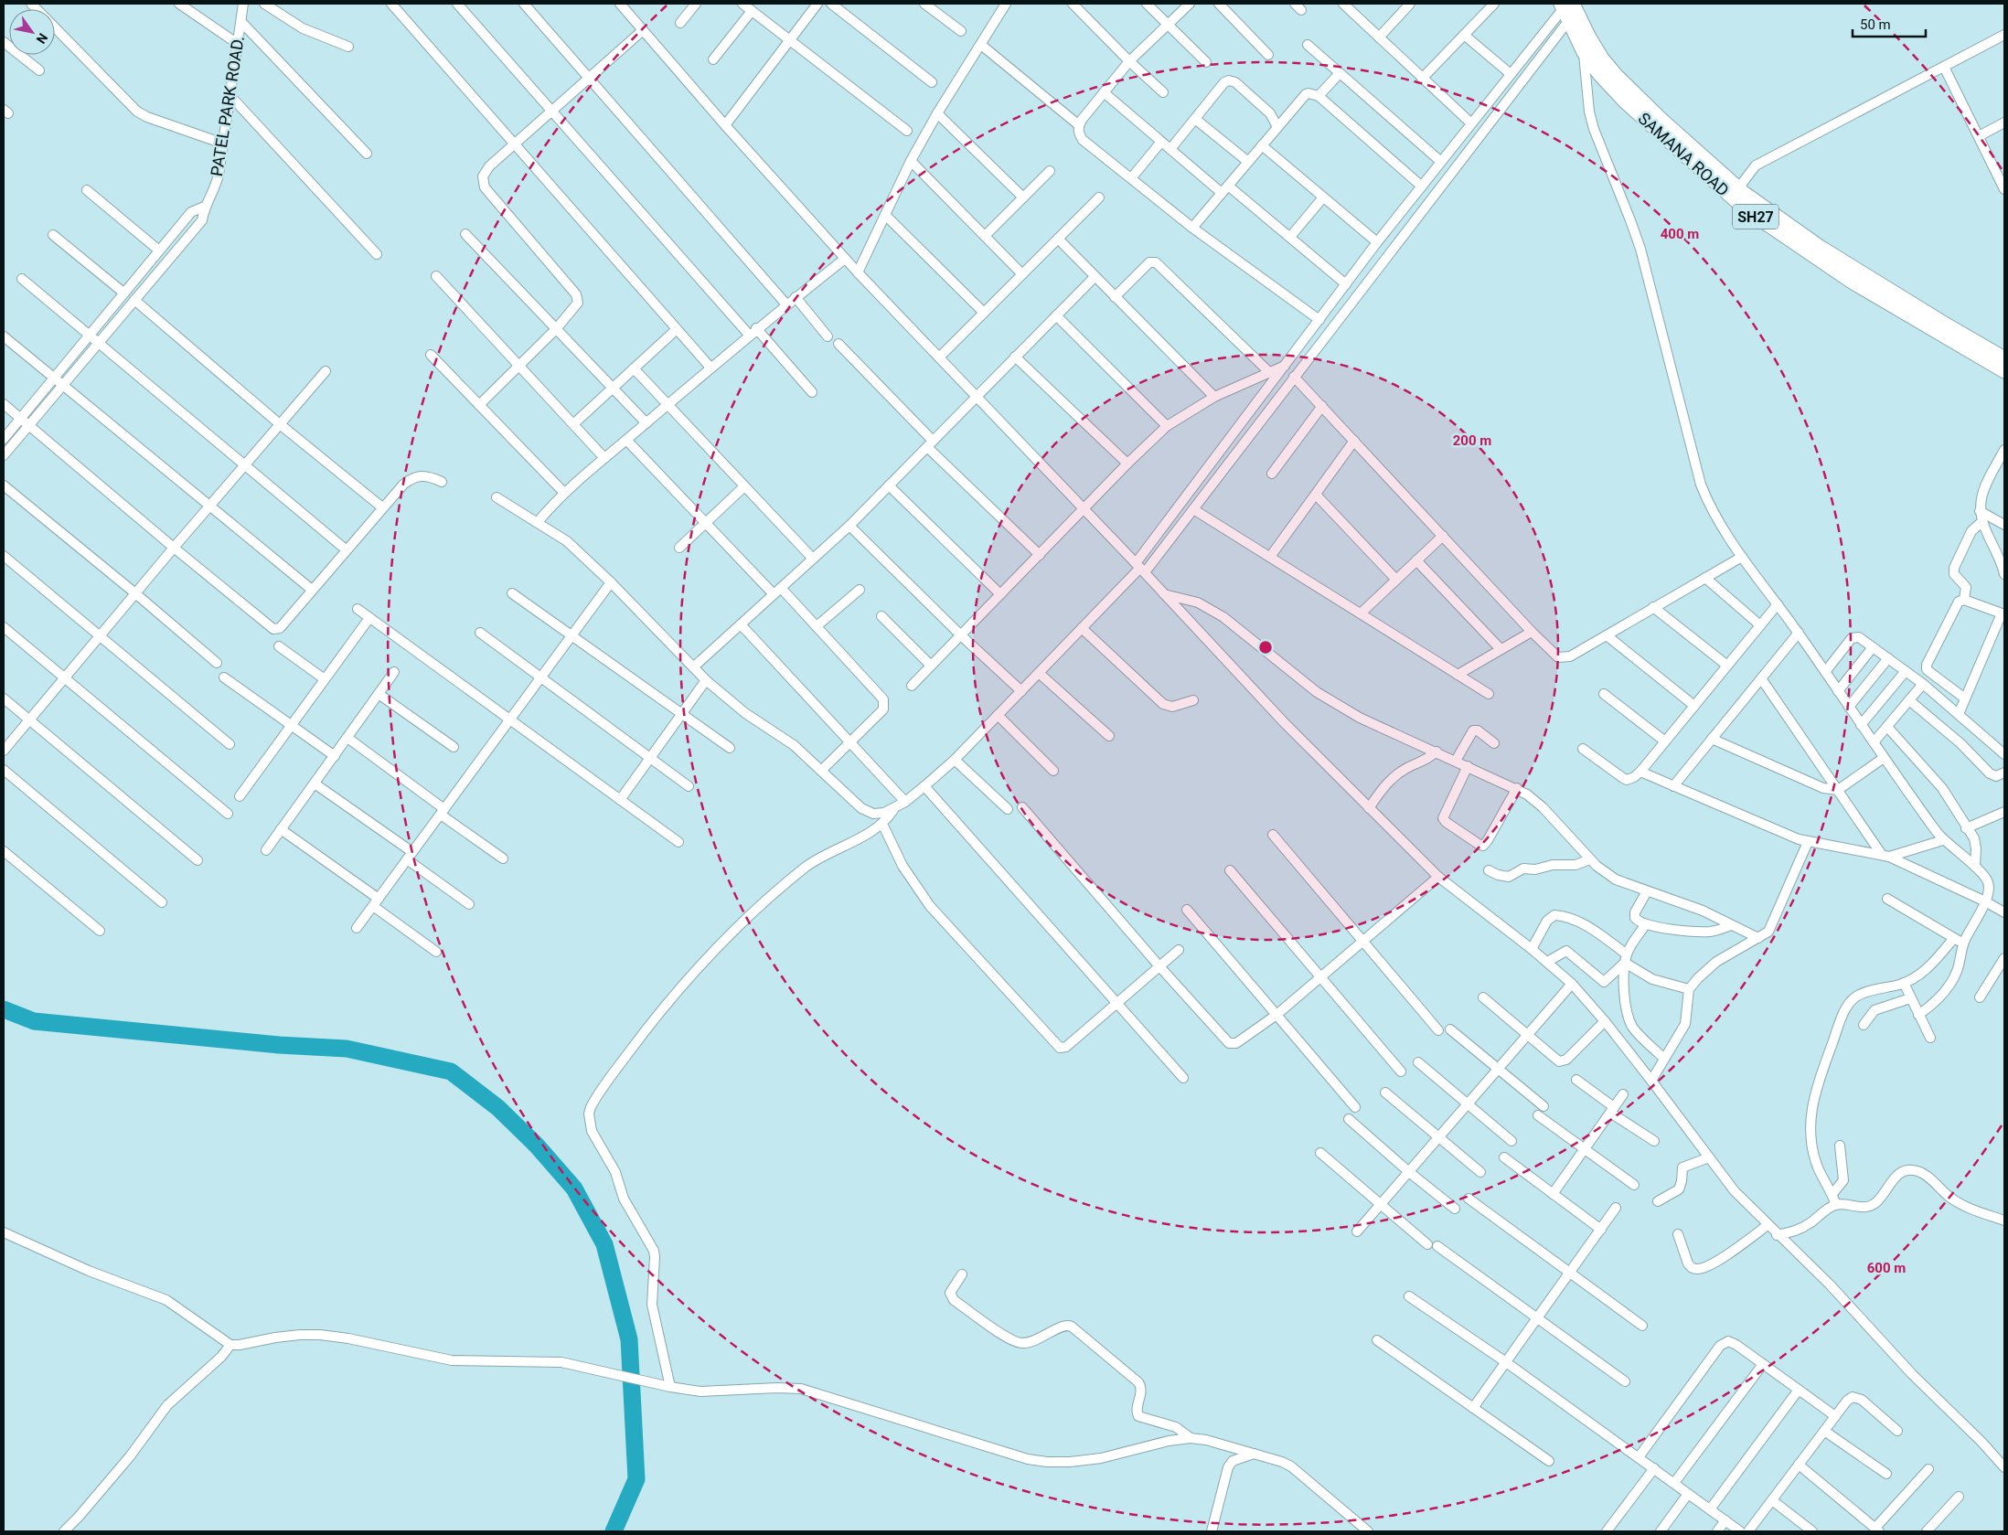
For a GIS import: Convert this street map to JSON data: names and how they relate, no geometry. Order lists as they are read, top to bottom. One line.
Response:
{"streets":{"main road":["SAMANA ROAD","SH27"],"street":["PATEL PARK ROAD."]},"scale_bar":"50 m","north":"bottom right","rings":["400 m","200 m","600 m"]}
